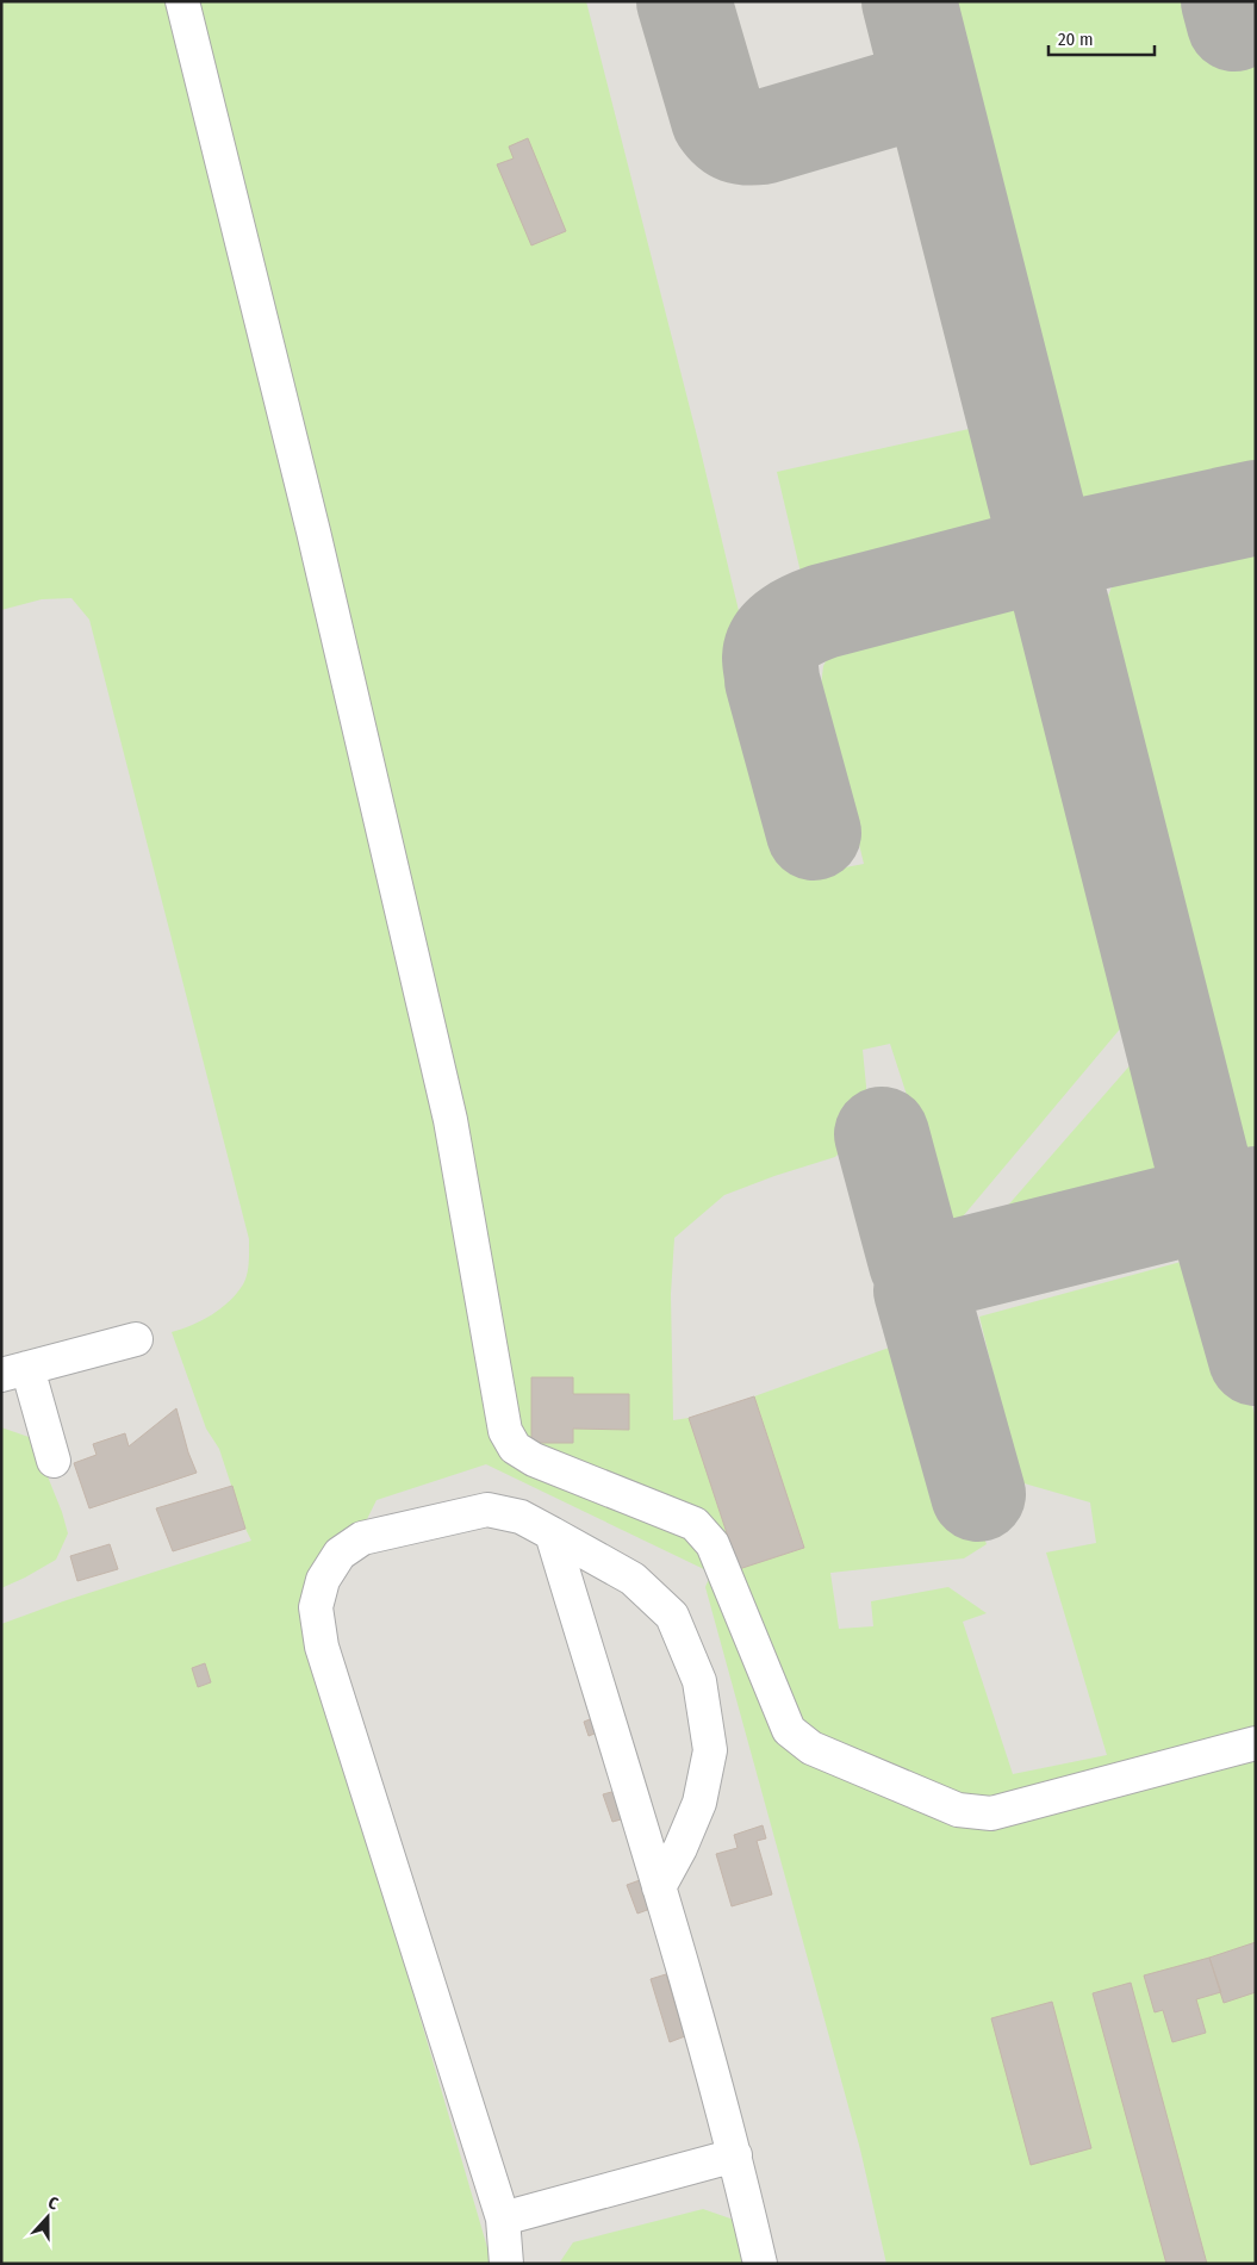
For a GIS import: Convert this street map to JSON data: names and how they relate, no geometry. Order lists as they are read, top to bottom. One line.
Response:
{"scale_bar":"20 m","north":"top"}
